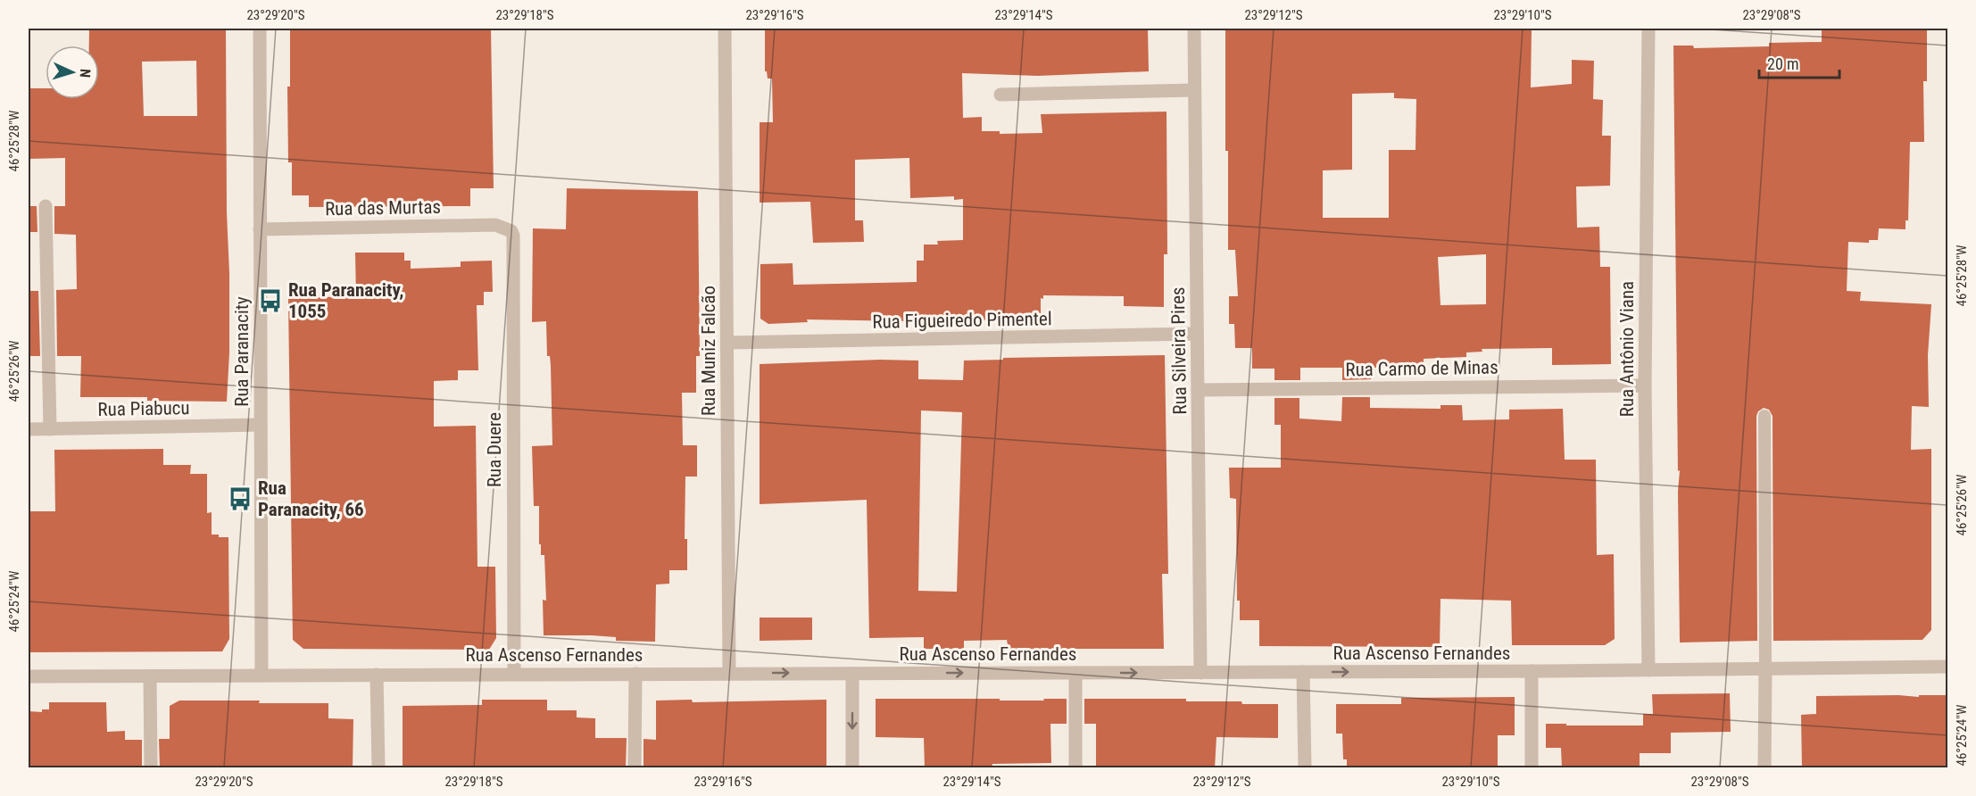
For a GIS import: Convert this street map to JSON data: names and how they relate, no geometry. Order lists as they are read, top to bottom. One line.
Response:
{"streets":{"street":["Rua das Murtas","Rua Figueiredo Pimentel","Rua Antônio Viana","Rua Muniz Falcão","Rua Silveira Pires","Rua Paranacity","Rua Carmo de Minas","Rua Piabucu","Rua Duere","Rua Ascenso Fernandes"]},"crossings":[["Rua das Murtas","Rua Paranacity"],["Rua das Murtas","Rua Duere"],["Rua Figueiredo Pimentel","Rua Muniz Falcão"],["Rua Figueiredo Pimentel","Rua Silveira Pires"],["Rua Antônio Viana","Rua Carmo de Minas"],["Rua Antônio Viana","Rua Ascenso Fernandes"],["Rua Muniz Falcão","Rua Ascenso Fernandes"],["Rua Silveira Pires","Rua Carmo de Minas"],["Rua Silveira Pires","Rua Ascenso Fernandes"],["Rua Paranacity","Rua Piabucu"],["Rua Paranacity","Rua Ascenso Fernandes"],["Rua Duere","Rua Ascenso Fernandes"]],"one_way":["Rua Ascenso Fernandes"],"places":{"bus stop":["Rua Paranacity, 1055","Rua Paranacity, 66"]},"scale_bar":"20 m","north":"right","coordinates":["23°29'20\"S","23°29'18\"S","23°29'16\"S","23°29'14\"S","23°29'12\"S","23°29'10\"S","23°29'08\"S","46°25'28\"W","46°25'26\"W","46°25'24\"W"]}
